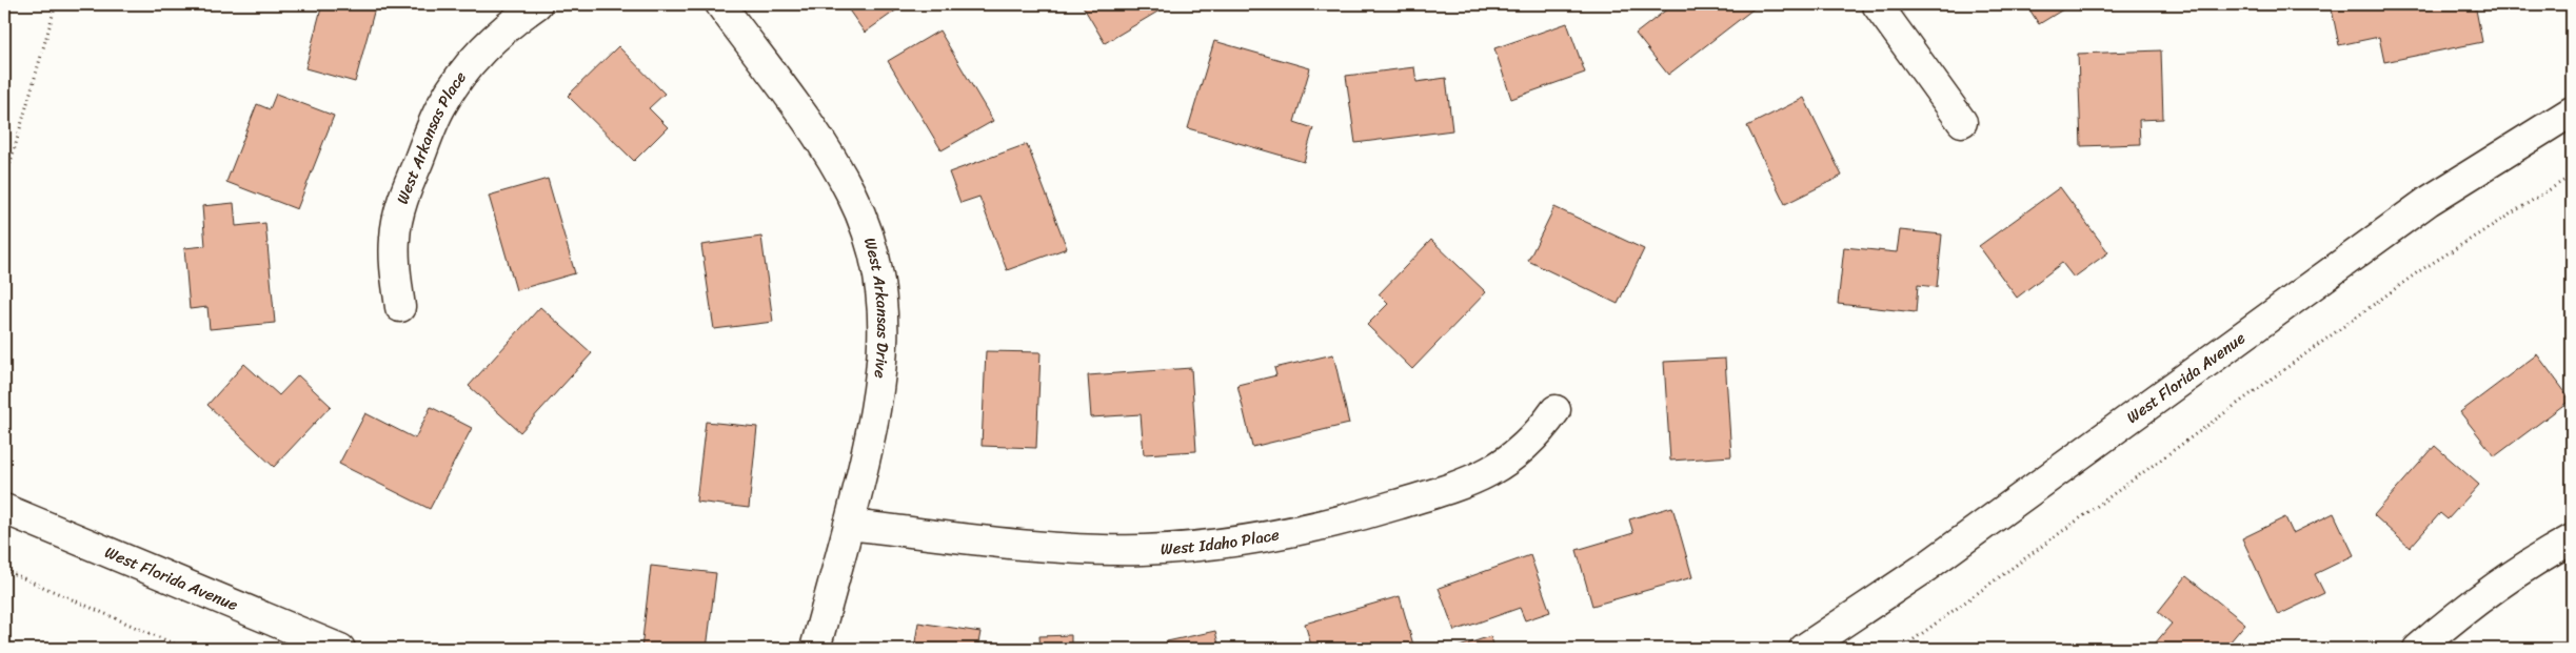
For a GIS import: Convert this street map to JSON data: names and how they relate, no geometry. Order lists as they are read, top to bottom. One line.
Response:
{"streets":{"street":["West Arkansas Place","West Arkansas Drive","West Florida Avenue","West Idaho Place"]},"crossings":[["West Arkansas Drive","West Idaho Place"]]}
